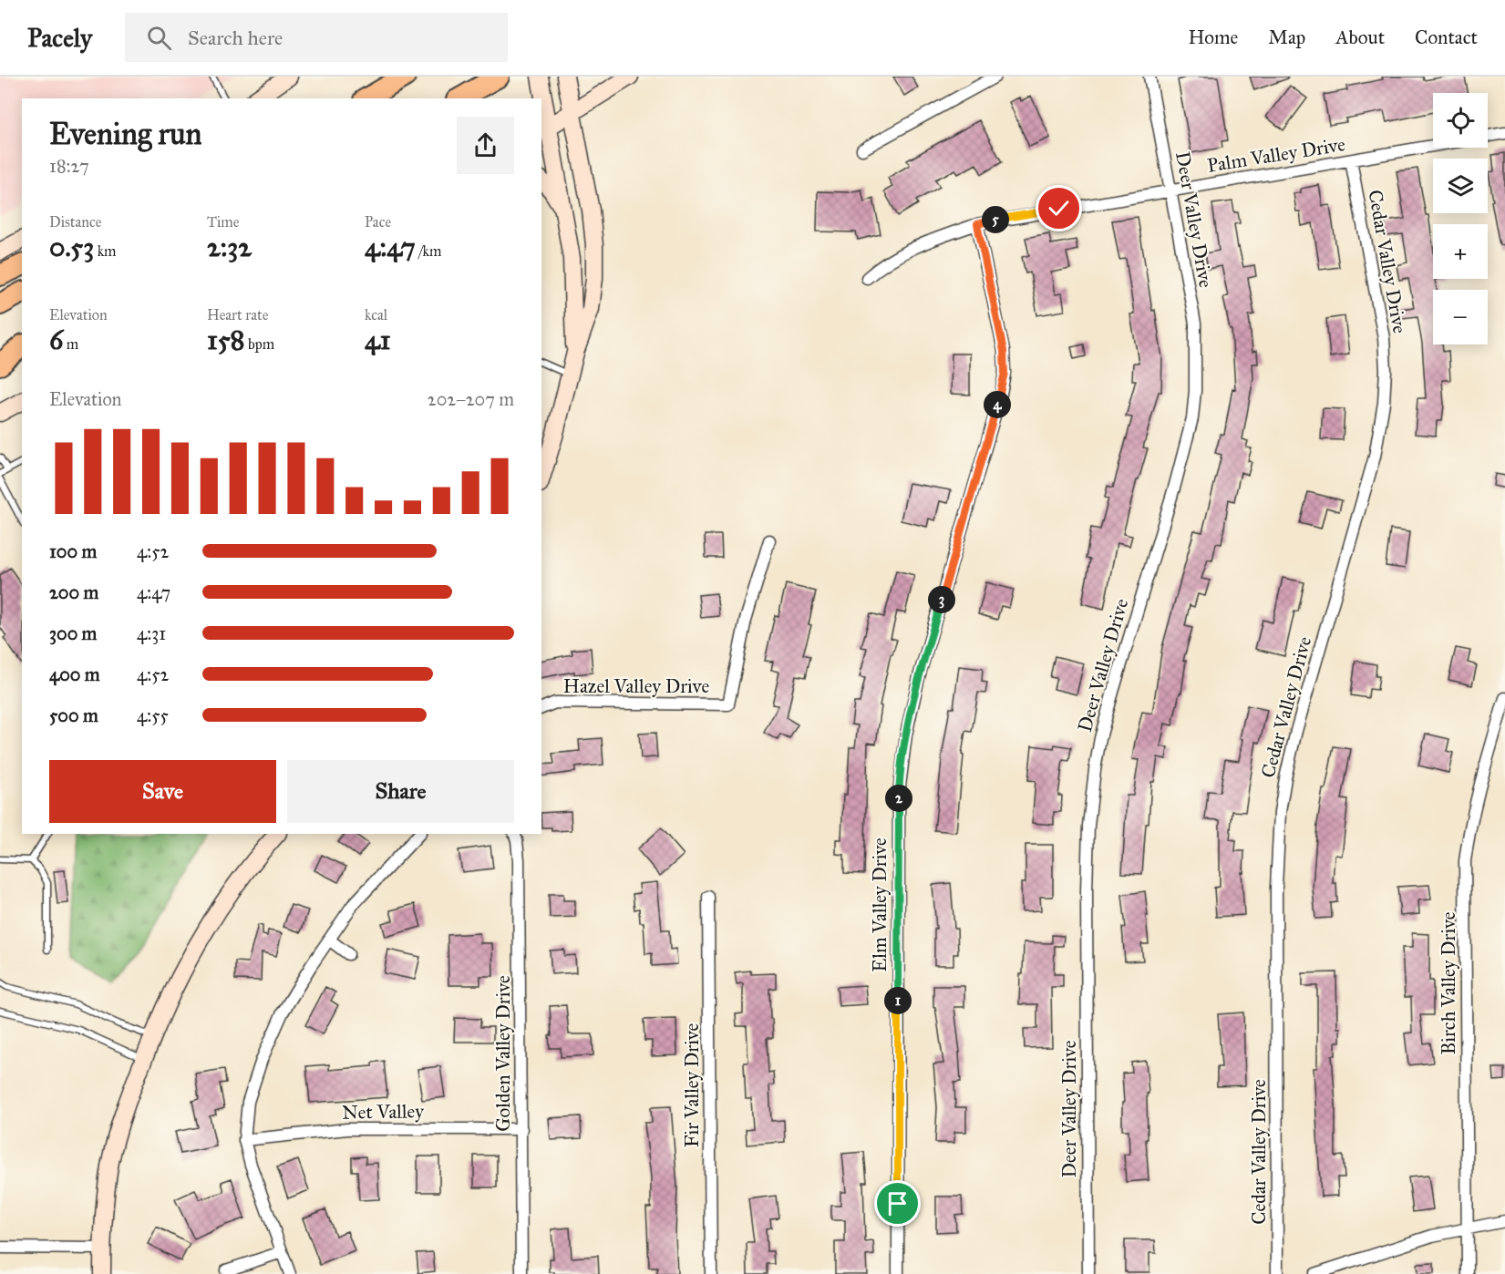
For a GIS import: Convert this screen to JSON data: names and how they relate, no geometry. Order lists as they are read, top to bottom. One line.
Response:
{"streets":{"street":["Palm Valley Drive","Deer Valley Drive","Cedar Valley Drive","Hazel Valley Drive","Elm Valley Drive","Birch Valley Drive","Golden Valley Drive","Fir Valley Drive","Net Valley"]},"crossings":[["Palm Valley Drive","Deer Valley Drive"],["Palm Valley Drive","Cedar Valley Drive"],["Palm Valley Drive","Elm Valley Drive"],["Golden Valley Drive","Net Valley"]],"page":{"header":"Pacely","search":"Search here","nav":["Home","Map","About","Contact"],"map_buttons":["+","−"],"heading":["Evening run","18:27"],"stats":[["Distance","0.53 km"],["Time","2:32"],["Pace","4:47 /km"],["Elevation","6 m"],["Heart rate","158 bpm"],["kcal","41"]],"pins":["5","4","3","2","1"],"chart":["Elevation","202–207 m"],"list":[{"name":"100 m","note":"4:52"},{"name":"200 m","note":"4:47"},{"name":"300 m","note":"4:31"},{"name":"400 m","note":"4:52"},{"name":"500 m","note":"4:55"}],"buttons":["Save","Share"]}}
